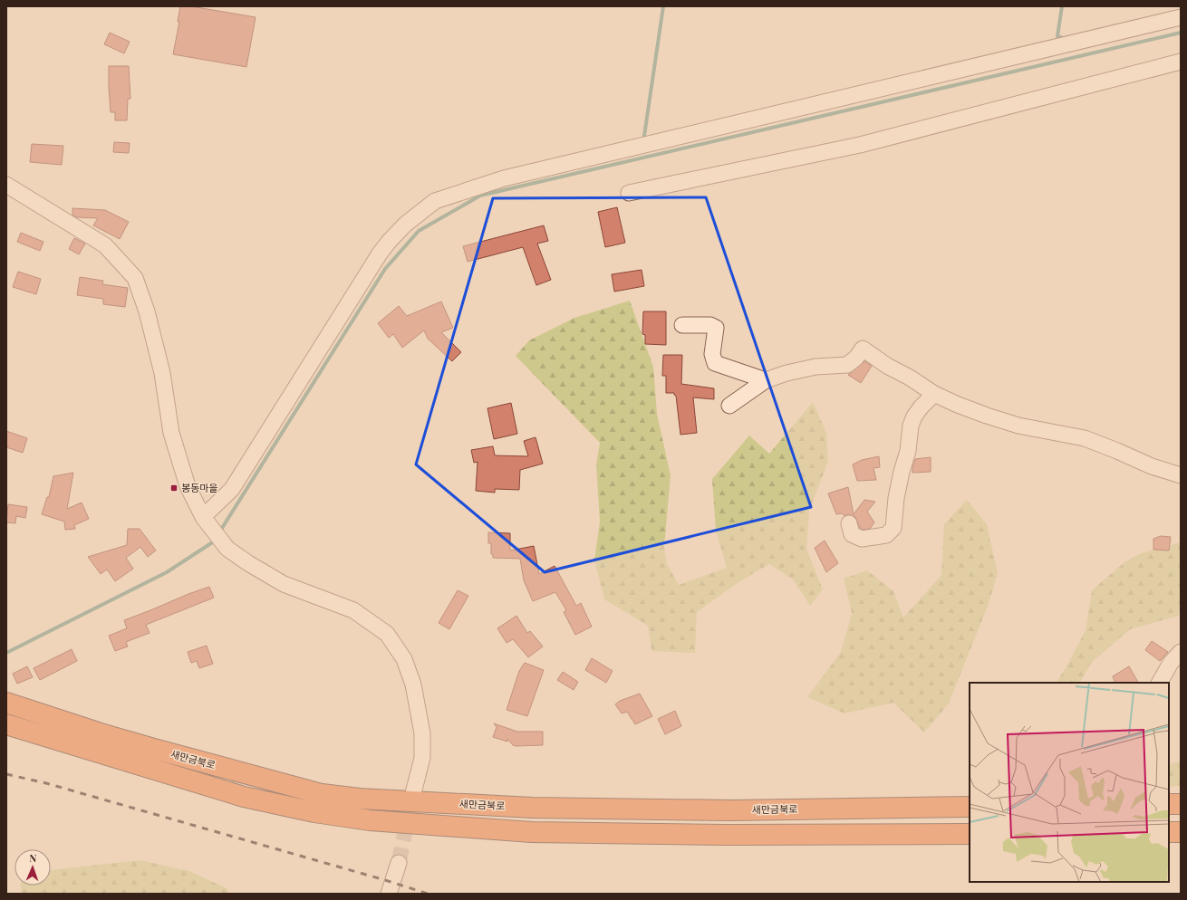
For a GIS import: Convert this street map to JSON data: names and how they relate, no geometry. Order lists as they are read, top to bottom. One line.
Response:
{"streets":{"highway":["새만금북로"]},"places":{"transit":["봉동마을"]},"north":"top"}
